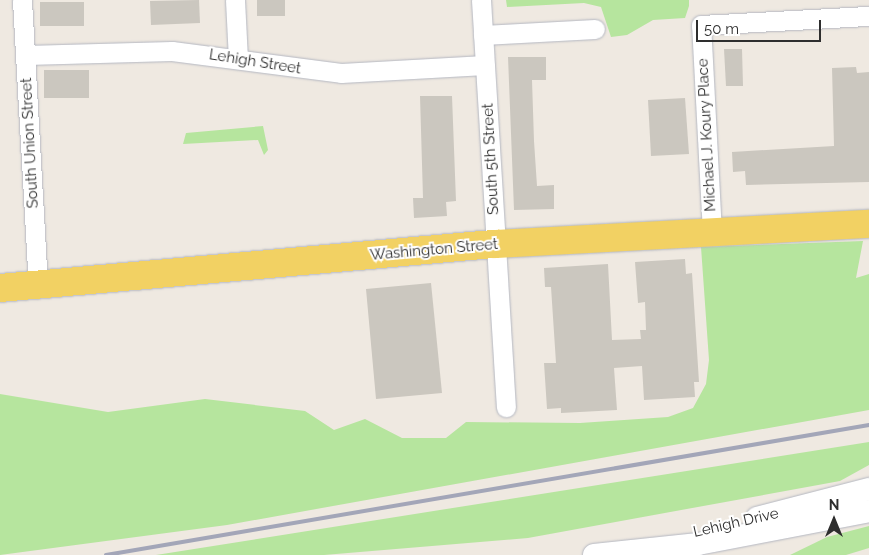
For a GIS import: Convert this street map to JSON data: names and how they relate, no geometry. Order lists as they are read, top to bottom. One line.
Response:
{"streets":{"main road":["Washington Street"],"street":["Lehigh Street","Michael J. Koury Place","South Union Street","South 5th Street","Lehigh Drive"]},"crossings":[["Lehigh Street","South Union Street"],["Lehigh Street","South 5th Street"],["Michael J. Koury Place","Washington Street"],["South Union Street","Washington Street"],["South 5th Street","Washington Street"]],"scale_bar":"50 m","north":"top"}
